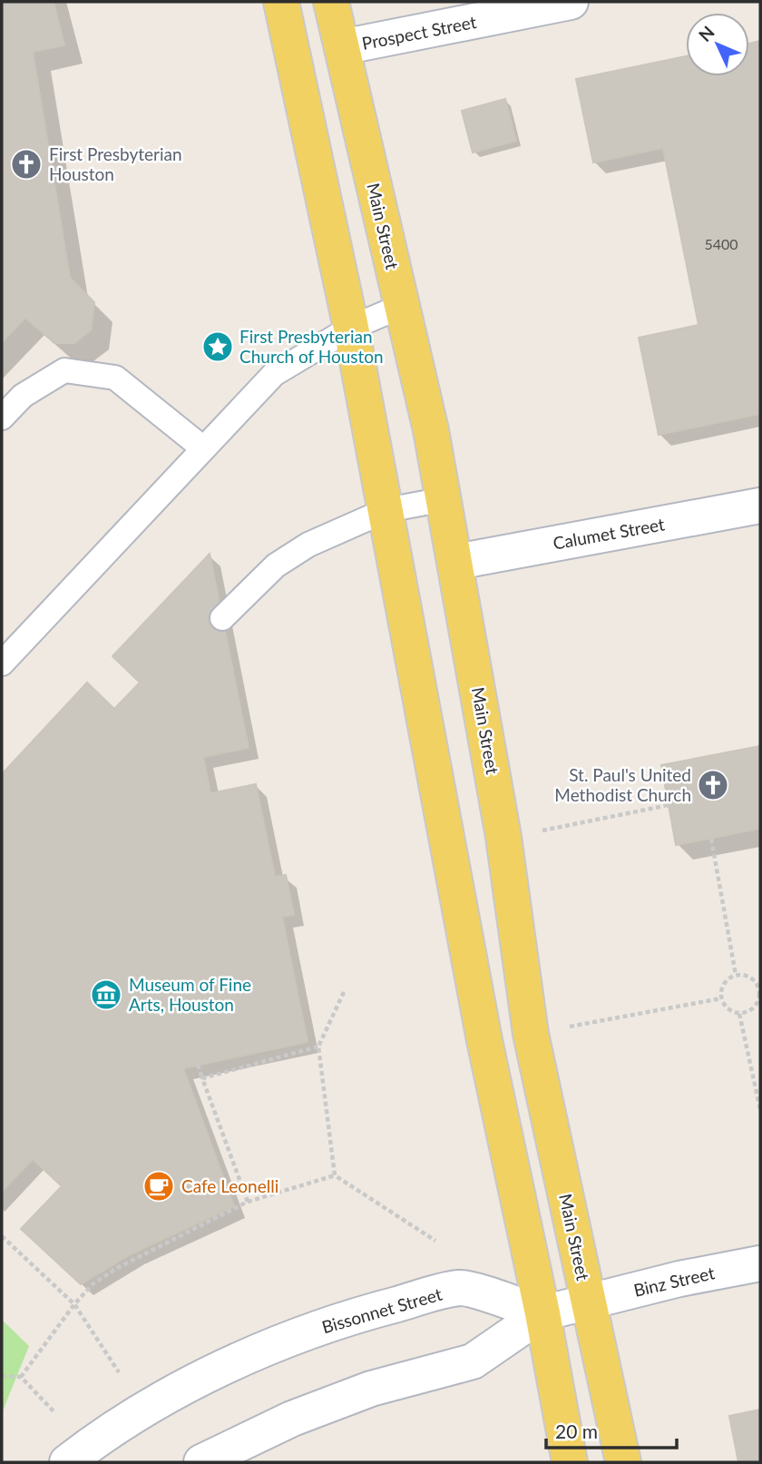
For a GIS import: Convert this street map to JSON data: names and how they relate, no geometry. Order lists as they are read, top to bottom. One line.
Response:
{"streets":{"main road":["Prospect Street","Main Street","Calumet Street","Binz Street","Bissonnet Street"]},"crossings":[["Prospect Street","Main Street"],["Main Street","Calumet Street"],["Main Street","Binz Street"],["Binz Street","Bissonnet Street"]],"places":{"church":["First Presbyterian Houston","St. Paul's United Methodist Church"],"place":["First Presbyterian Church of Houston"],"museum":["Museum of Fine Arts, Houston"],"cafe":["Cafe Leonelli"]},"house_numbers":["5400"],"scale_bar":"20 m","north":"top left"}
